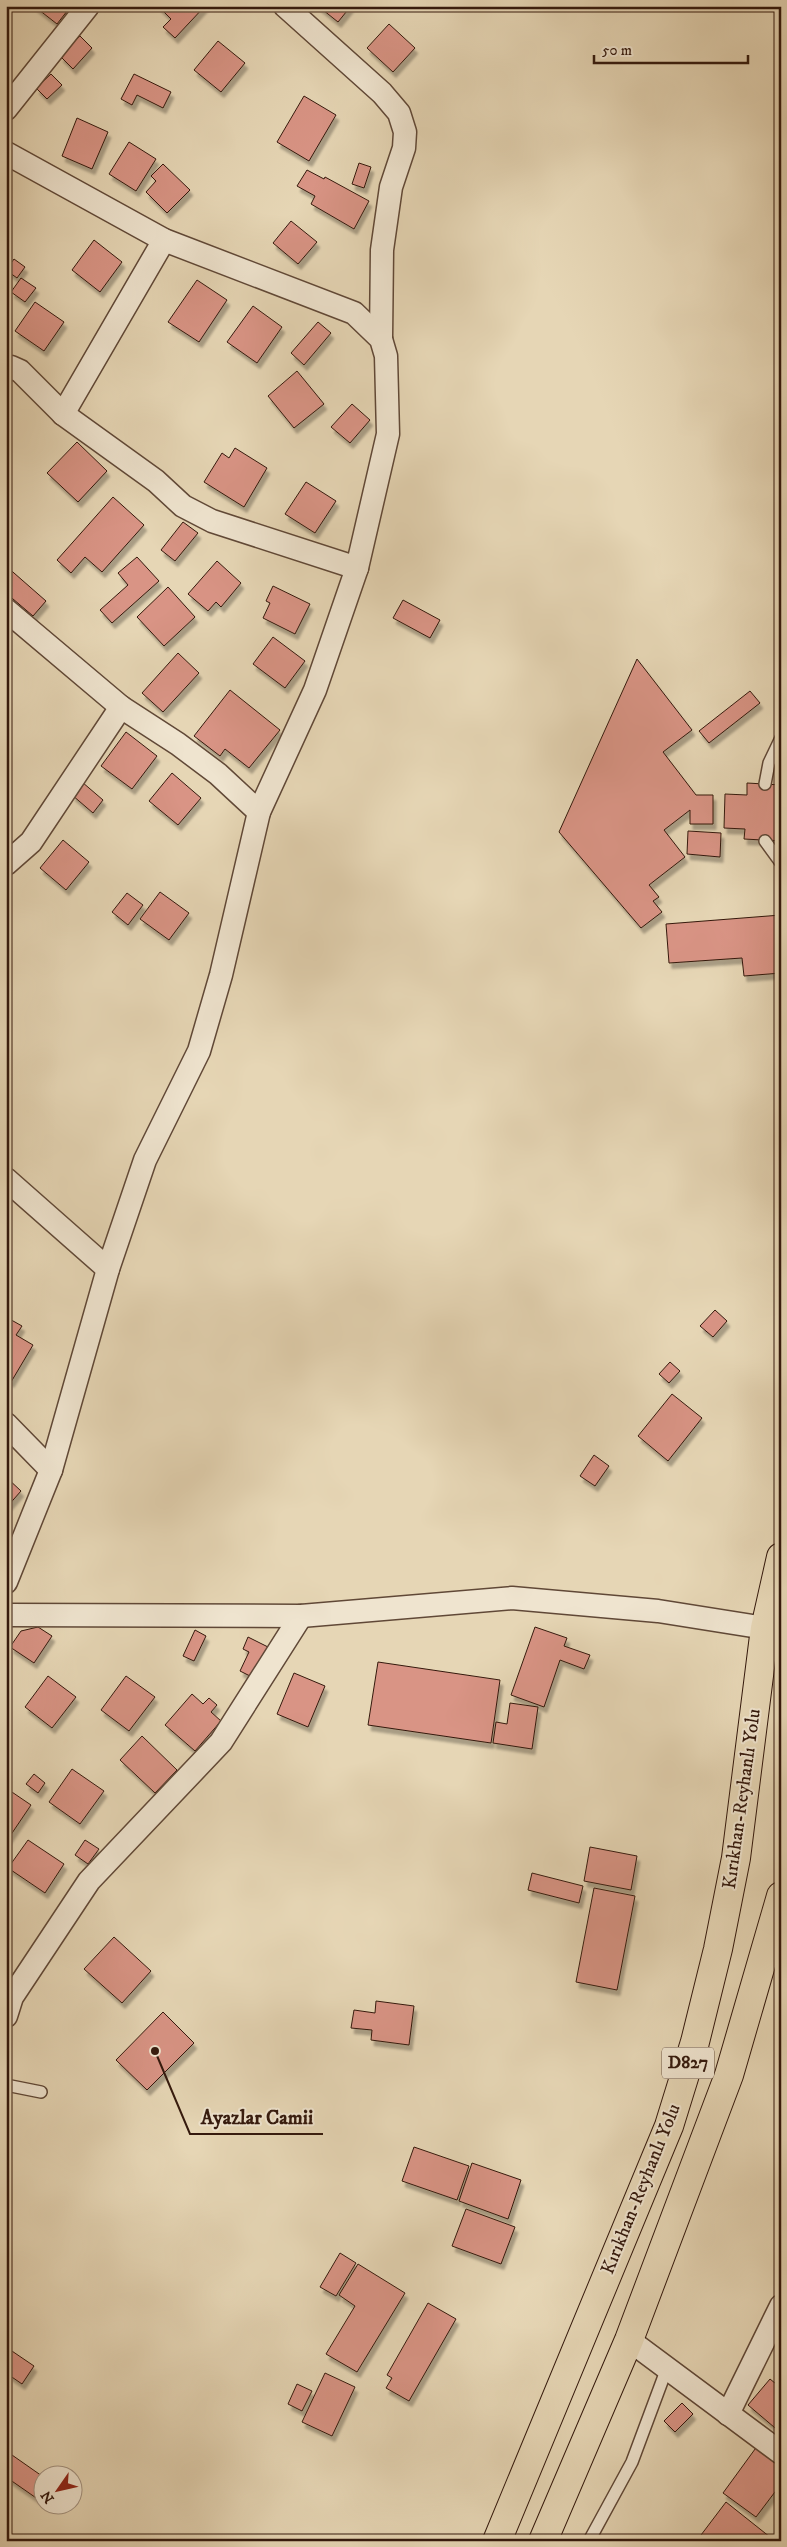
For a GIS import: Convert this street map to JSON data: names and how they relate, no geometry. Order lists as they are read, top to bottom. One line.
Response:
{"streets":{"highway":["Kırıkhan-Reyhanlı Yolu","D827"]},"places":["Ayazlar Camii"],"scale_bar":"50 m","north":"bottom left"}
